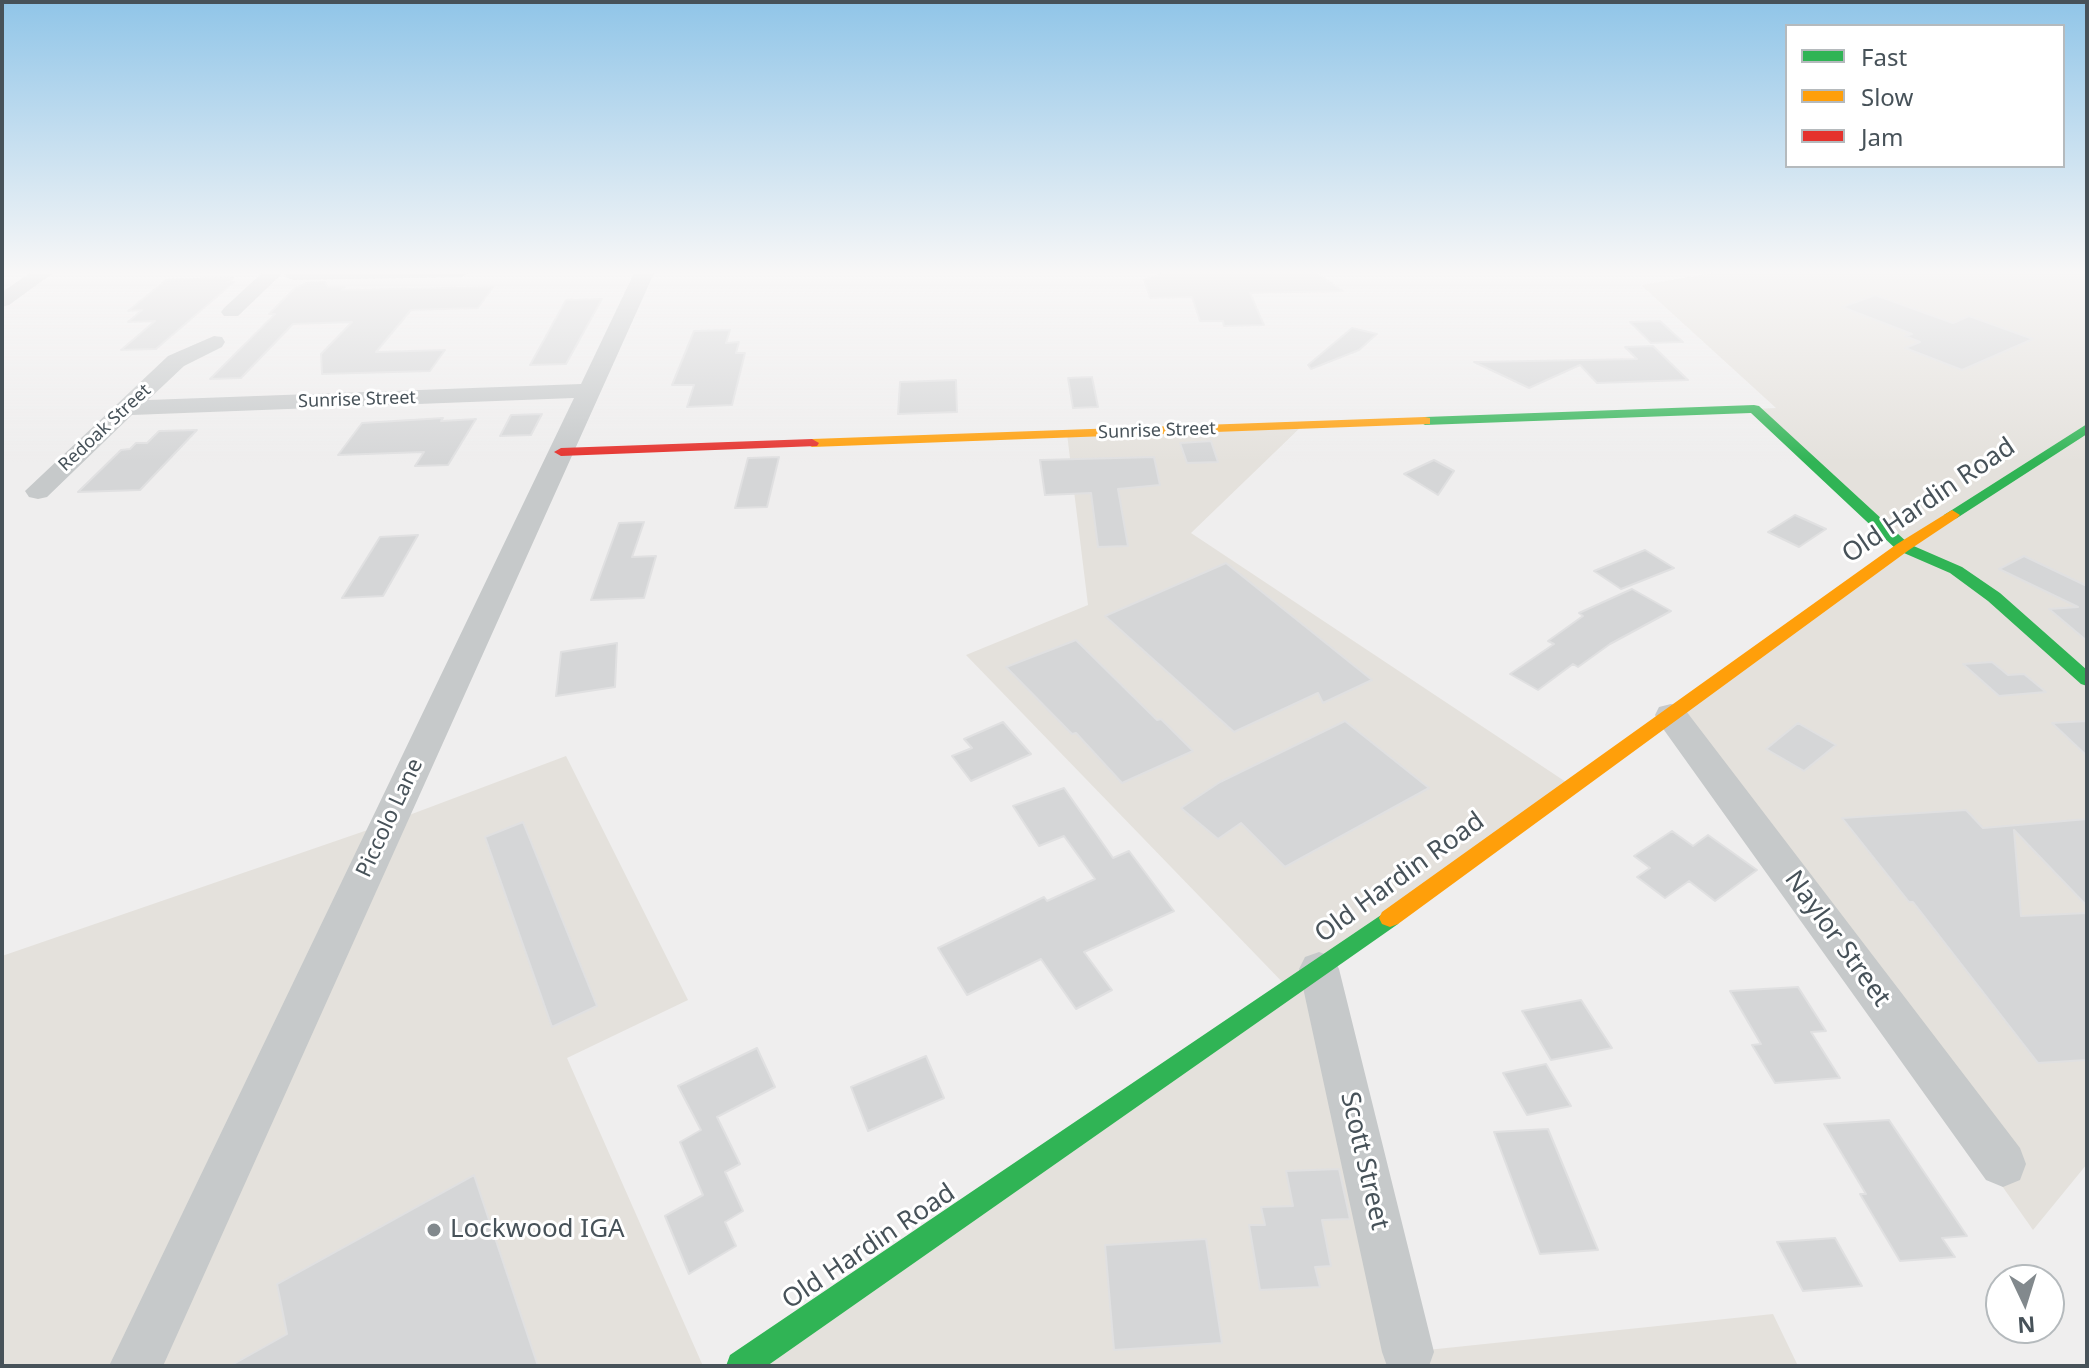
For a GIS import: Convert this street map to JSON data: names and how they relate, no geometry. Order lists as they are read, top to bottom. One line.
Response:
{"streets":{"street":["Sunrise Street","Redoak Street","Old Hardin Road","Piccolo Lane","Naylor Street","Scott Street"]},"crossings":[["Sunrise Street","Redoak Street"],["Sunrise Street","Old Hardin Road"],["Sunrise Street","Piccolo Lane"],["Old Hardin Road","Naylor Street"],["Old Hardin Road","Scott Street"]],"places":["Lockwood IGA"],"legend":["Fast","Slow","Jam"],"north":"bottom"}
